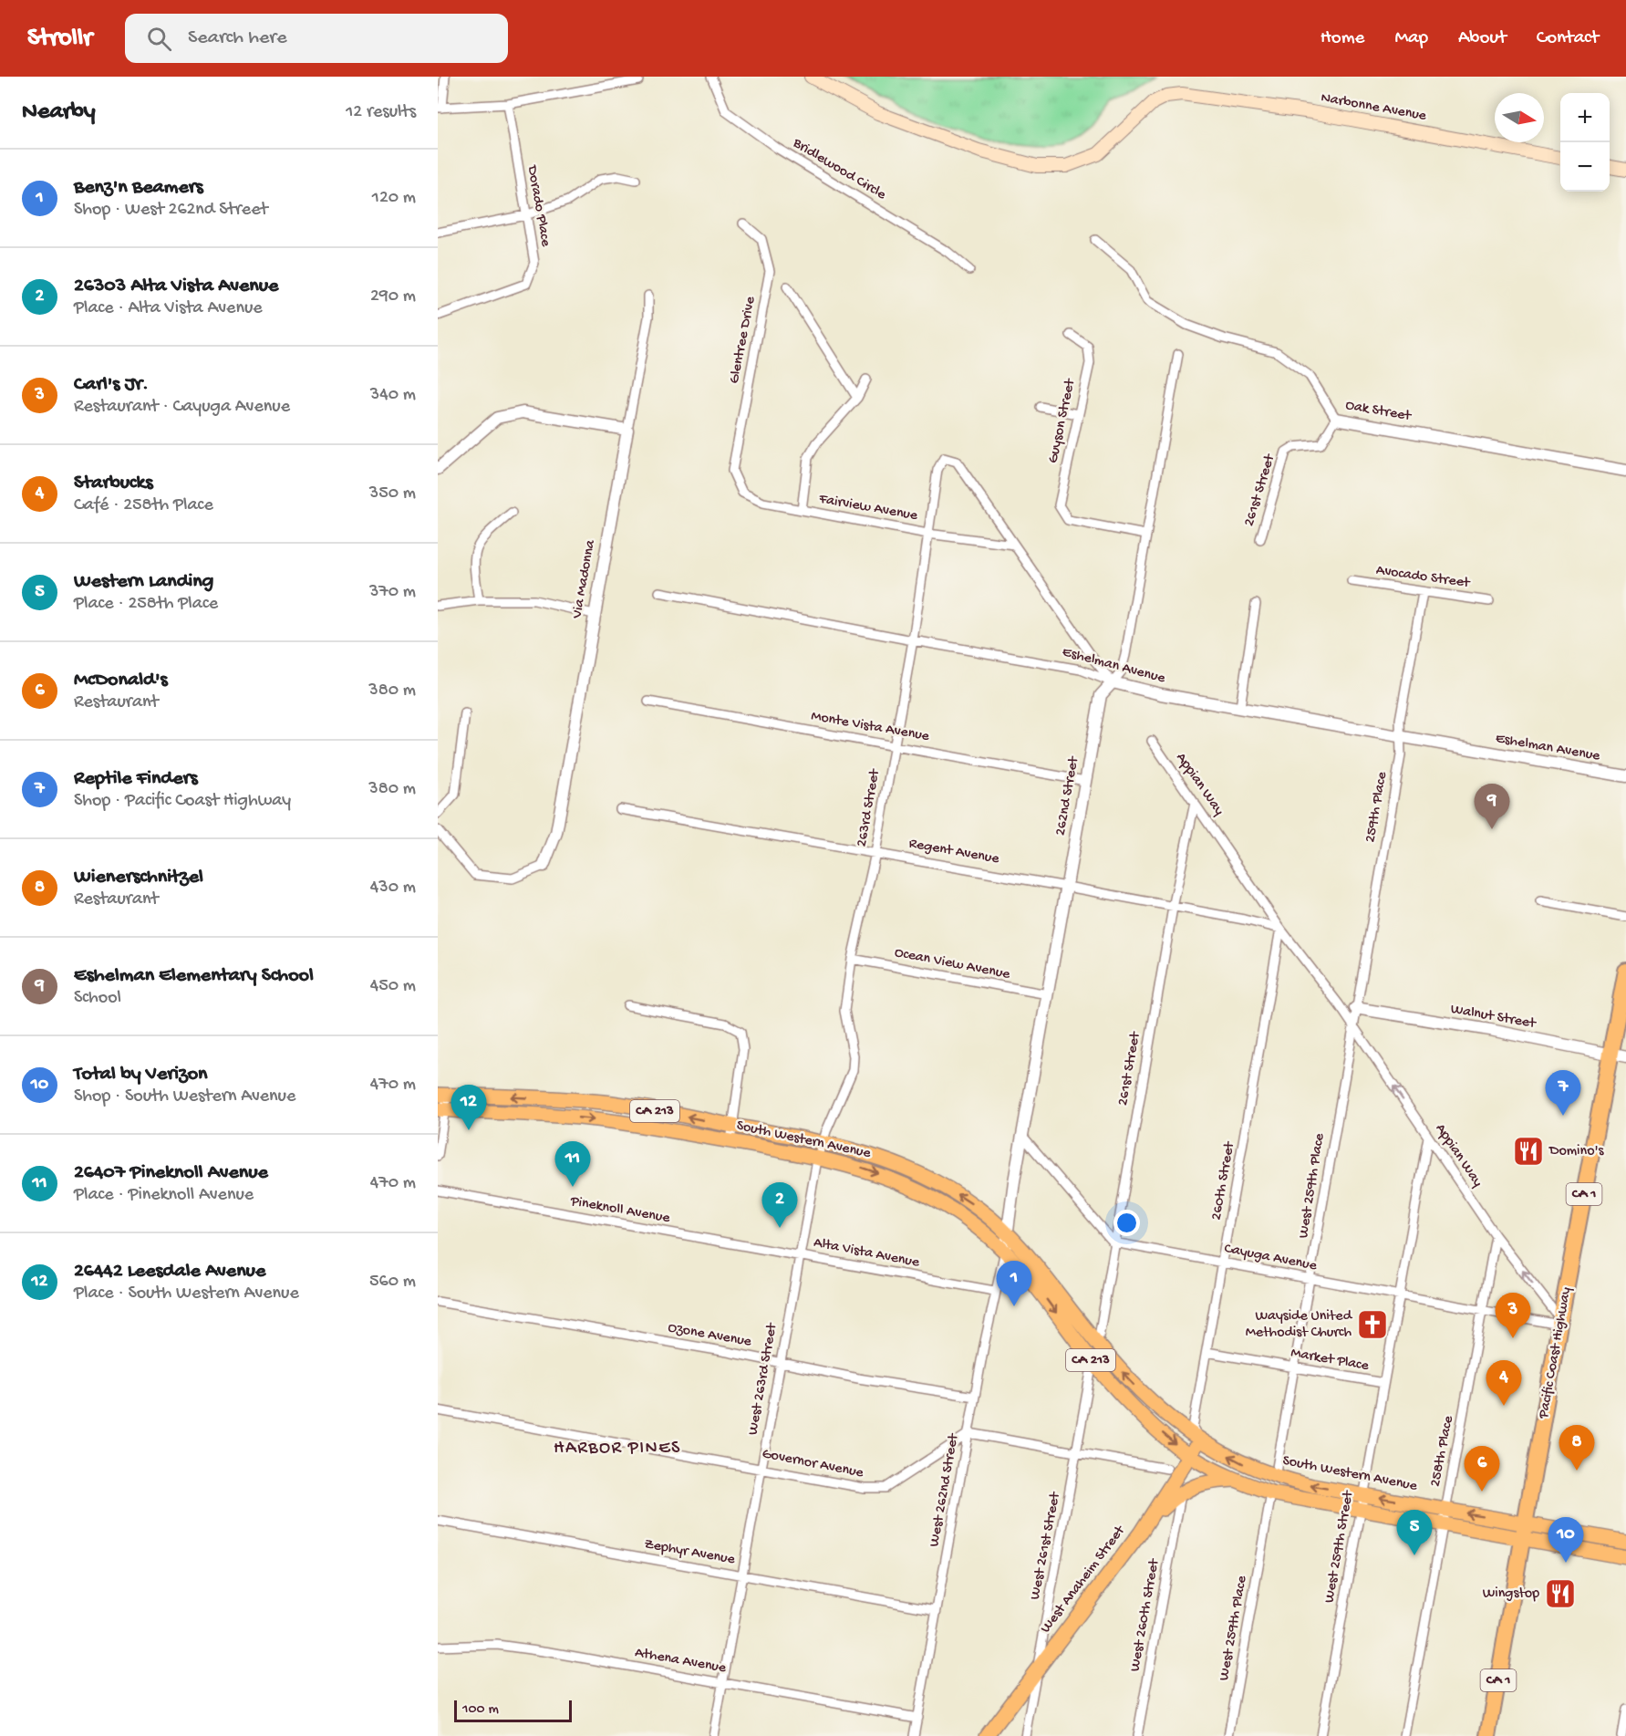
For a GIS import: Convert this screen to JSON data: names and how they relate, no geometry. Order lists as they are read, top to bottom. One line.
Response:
{"streets":{"highway":["CA 1","Pacific Coast Highway"],"main road":["Narbonne Avenue","CA 213","South Western Avenue","West Anaheim Street"],"street":["Bridlewood Circle","Dorado Place","Glentree Drive","Oak Street","Guyson Street","261st Street","Fairview Avenue","Avocado Street","Via Madonna","Eshelman Avenue","Monte Vista Avenue","Appian Way","262nd Street","259th Place","263rd Street","Regent Avenue","Ocean View Avenue","Walnut Street","260th Street","West 259th Place","Pineknoll Avenue","Alta Vista Avenue","Cayuga Avenue","Ozone Avenue","Market Place","West 263rd Street","258th Place","Governor Avenue","West 262nd Street","West 261st Street","West 259th Street","Zephyr Avenue","West 260th Street","Athena Avenue"]},"crossings":[["Glentree Drive","Fairview Avenue"],["Oak Street","261st Street"],["Guyson Street","262nd Street"],["261st Street","Appian Way"],["261st Street","Regent Avenue"],["261st Street","South Western Avenue"],["261st Street","Cayuga Avenue"],["Fairview Avenue","263rd Street"],["Avocado Street","259th Place"],["Eshelman Avenue","262nd Street"],["Eshelman Avenue","259th Place"],["Eshelman Avenue","263rd Street"],["Monte Vista Avenue","262nd Street"],["Monte Vista Avenue","263rd Street"],["Appian Way","259th Place"],["Appian Way","Regent Avenue"],["Appian Way","260th Street"],["Appian Way","West 259th Place"],["Appian Way","Cayuga Avenue"],["Appian Way","Pacific Coast Highway"],["Appian Way","258th Place"],["Appian Way","West 259th Street"],["262nd Street","Regent Avenue"],["262nd Street","Ocean View Avenue"],["262nd Street","South Western Avenue"],["262nd Street","West 262nd Street"],["259th Place","Walnut Street"],["259th Place","West 259th Place"],["263rd Street","Regent Avenue"],["263rd Street","Ocean View Avenue"],["263rd Street","South Western Avenue"],["263rd Street","West 263rd Street"],["Regent Avenue","260th Street"],["Walnut Street","Pacific Coast Highway"],["South Western Avenue","260th Street"],["South Western Avenue","West 259th Place"],["South Western Avenue","Pacific Coast Highway"],["South Western Avenue","West 263rd Street"],["South Western Avenue","258th Place"],["South Western Avenue","West 262nd Street"],["South Western Avenue","West 261st Street"],["South Western Avenue","West 259th Street"],["South Western Avenue","West Anaheim Street"],["260th Street","Cayuga Avenue"],["260th Street","Market Place"],["260th Street","West Anaheim Street"],["West 259th Place","Cayuga Avenue"],["West 259th Place","Market Place"],["Pineknoll Avenue","Alta Vista Avenue"],["Alta Vista Avenue","West 263rd Street"],["Alta Vista Avenue","West 262nd Street"],["Cayuga Avenue","Pacific Coast Highway"],["Cayuga Avenue","258th Place"],["Cayuga Avenue","West 259th Street"],["Ozone Avenue","West 263rd Street"],["Ozone Avenue","West 262nd Street"],["Market Place","West 259th Street"],["West 263rd Street","Governor Avenue"],["West 263rd Street","Zephyr Avenue"],["West 263rd Street","Athena Avenue"],["Governor Avenue","West 262nd Street"],["West 262nd Street","Zephyr Avenue"],["West 262nd Street","Athena Avenue"],["West 261st Street","West Anaheim Street"]],"districts":["HARBOR PINES"],"places":{"restaurant":["Domino's","Wingstop"],"church":["Wayside United Methodist Church"]},"scale_bar":"100 m","north":"right","page":{"header":"Strollr","search":"Search here","nav":["Home","Map","About","Contact"],"heading":["Nearby","12 results"],"map_buttons":["+","−"],"list":[{"mark":"1","name":"Benz'n Beamers","note":"Shop · West 262nd Street","value":"120 m"},{"mark":"2","name":"26303 Alta Vista Avenue","note":"Place · Alta Vista Avenue","value":"290 m"},{"mark":"3","name":"Carl's Jr.","note":"Restaurant · Cayuga Avenue","value":"340 m"},{"mark":"4","name":"Starbucks","note":"Café · 258th Place","value":"350 m"},{"mark":"5","name":"Western Landing","note":"Place · 258th Place","value":"370 m"},{"mark":"6","name":"McDonald's","note":"Restaurant","value":"380 m"},{"mark":"7","name":"Reptile Finders","note":"Shop · Pacific Coast Highway","value":"380 m"},{"mark":"8","name":"Wienerschnitzel","note":"Restaurant","value":"430 m"},{"mark":"9","name":"Eshelman Elementary School","note":"School","value":"450 m"},{"mark":"10","name":"Total by Verizon","note":"Shop · South Western Avenue","value":"470 m"},{"mark":"11","name":"26407 Pineknoll Avenue","note":"Place · Pineknoll Avenue","value":"470 m"},{"mark":"12","name":"26442 Leesdale Avenue","note":"Place · South Western Avenue","value":"560 m"}],"pins":["9","7","12","11","2","1","3","4","8","6","5","10"],"scale":"100 m"}}
